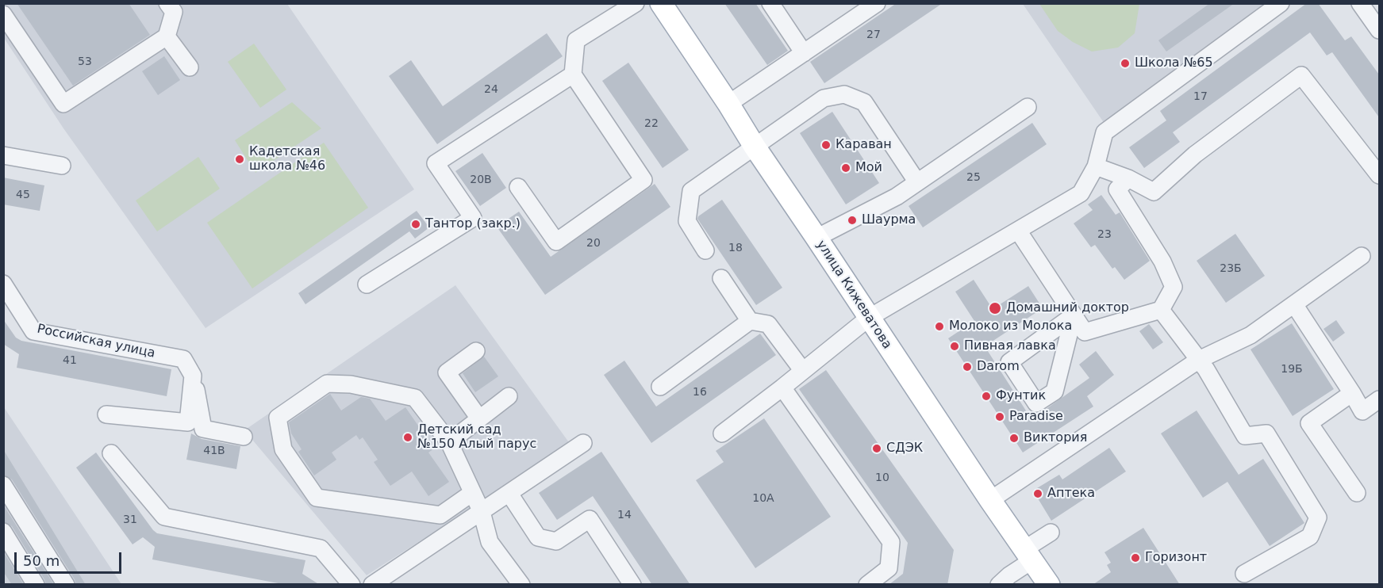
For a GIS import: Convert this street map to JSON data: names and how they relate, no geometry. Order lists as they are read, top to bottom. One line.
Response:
{"streets":{"main road":["улица Кижеватова"],"street":["Российская улица"]},"places":["Школа №65","Караван","Кадетская школа №46","Мой","Шаурма","Тантор (закр.)","Домашний доктор","Молоко из Молока","Пивная лавка","Darom","Фунтик","Paradise","Детский сад №150 Алый парус","Виктория","СДЭК","Аптека","Горизонт"],"house_numbers":["27","53","24","17","22","25","20В","45","23","20","18","23Б","41","19Б","16","41В","10","10А","14","31"],"scale_bar":"50 m"}
